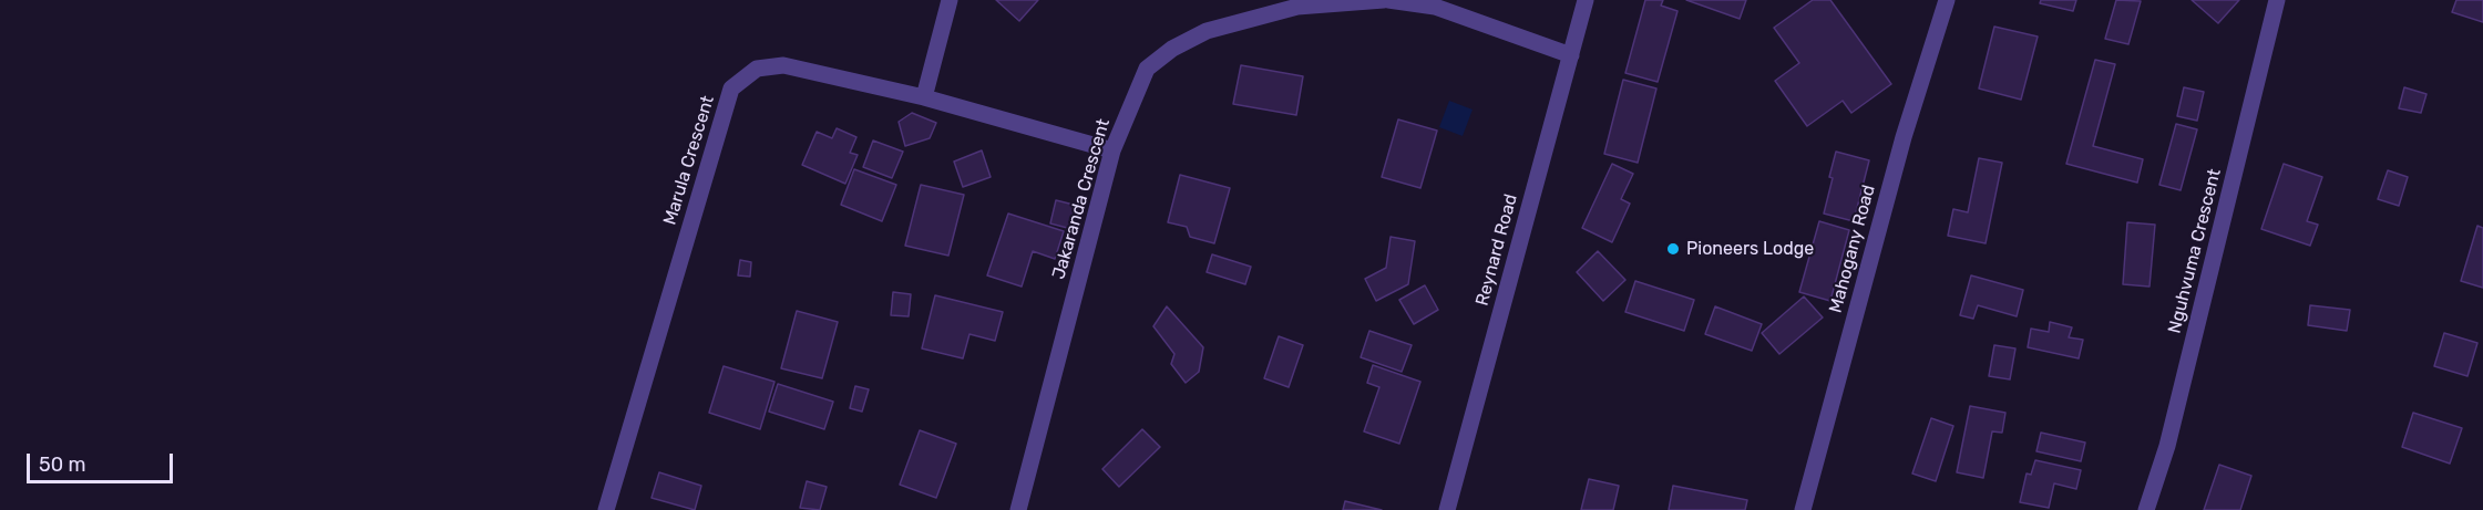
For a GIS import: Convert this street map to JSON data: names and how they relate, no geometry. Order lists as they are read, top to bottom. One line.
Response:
{"streets":{"street":["Marula Crescent","Jakaranda Crescent","Mahogany Road","Reynard Road","Nguhvuma Crescent"]},"crossings":[["Marula Crescent","Jakaranda Crescent"]],"places":["Pioneers Lodge"],"scale_bar":"50 m"}
